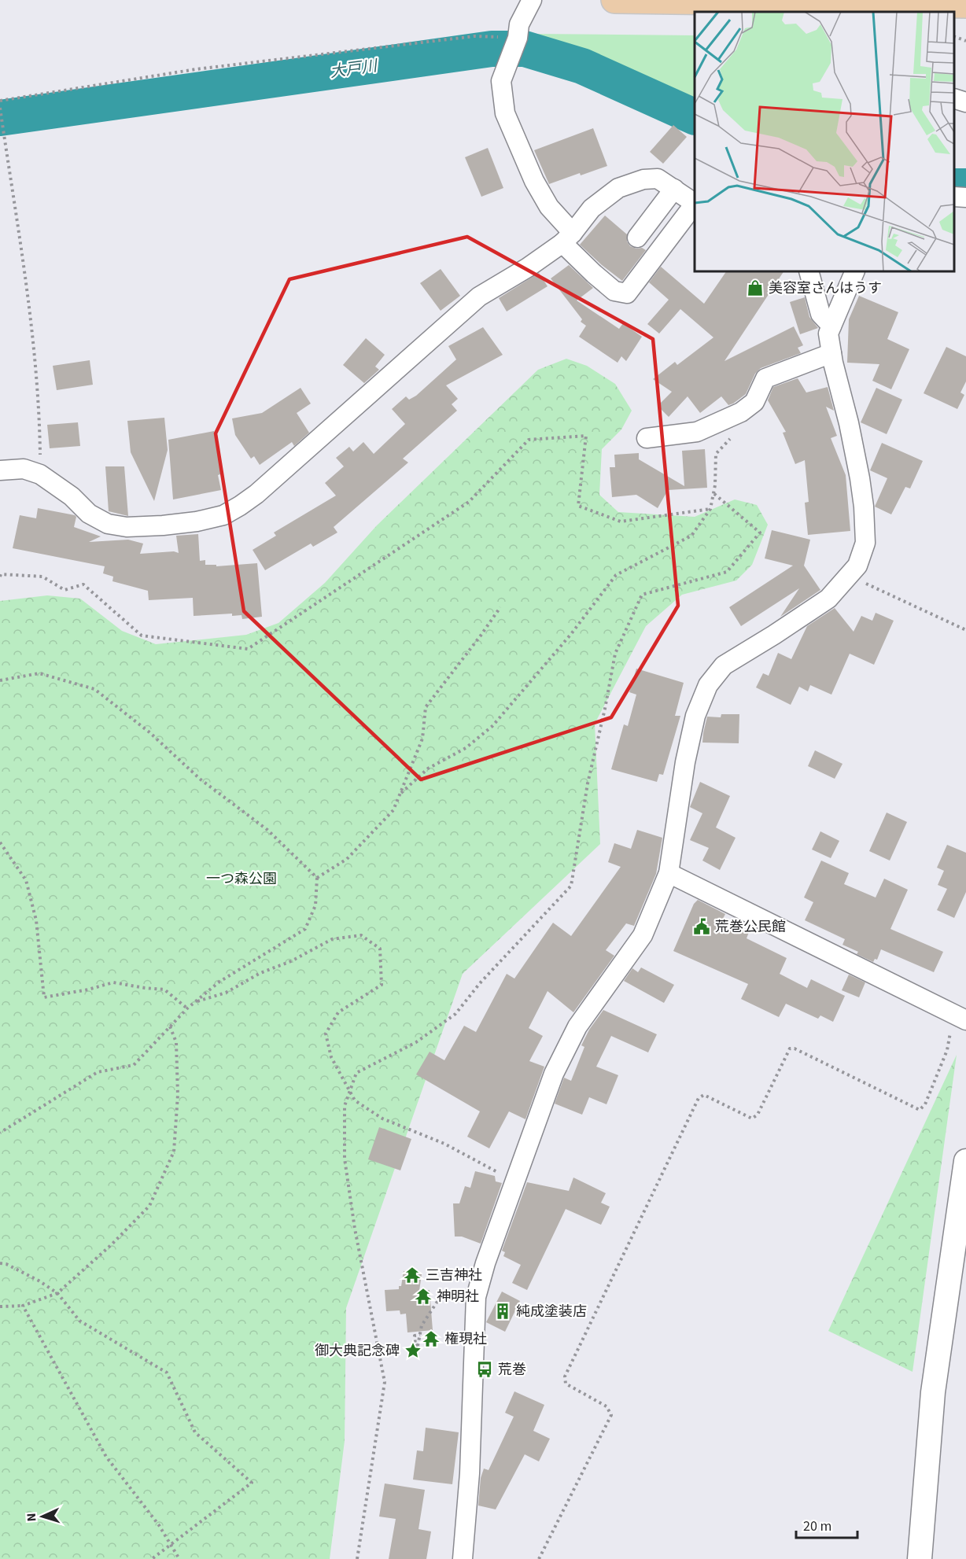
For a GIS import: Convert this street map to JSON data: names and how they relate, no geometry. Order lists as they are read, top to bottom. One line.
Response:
{"water":["大戸川"],"parks":["一つ森公園"],"places":{"shop":["美容室さんはうす"],"public building":["荒巻公民館"],"temple":["三吉神社","神明社","権現社"],"building":["純成塗装店"],"place":["御大典記念碑"],"bus stop":["荒巻"]},"scale_bar":"20 m","north":"left"}
